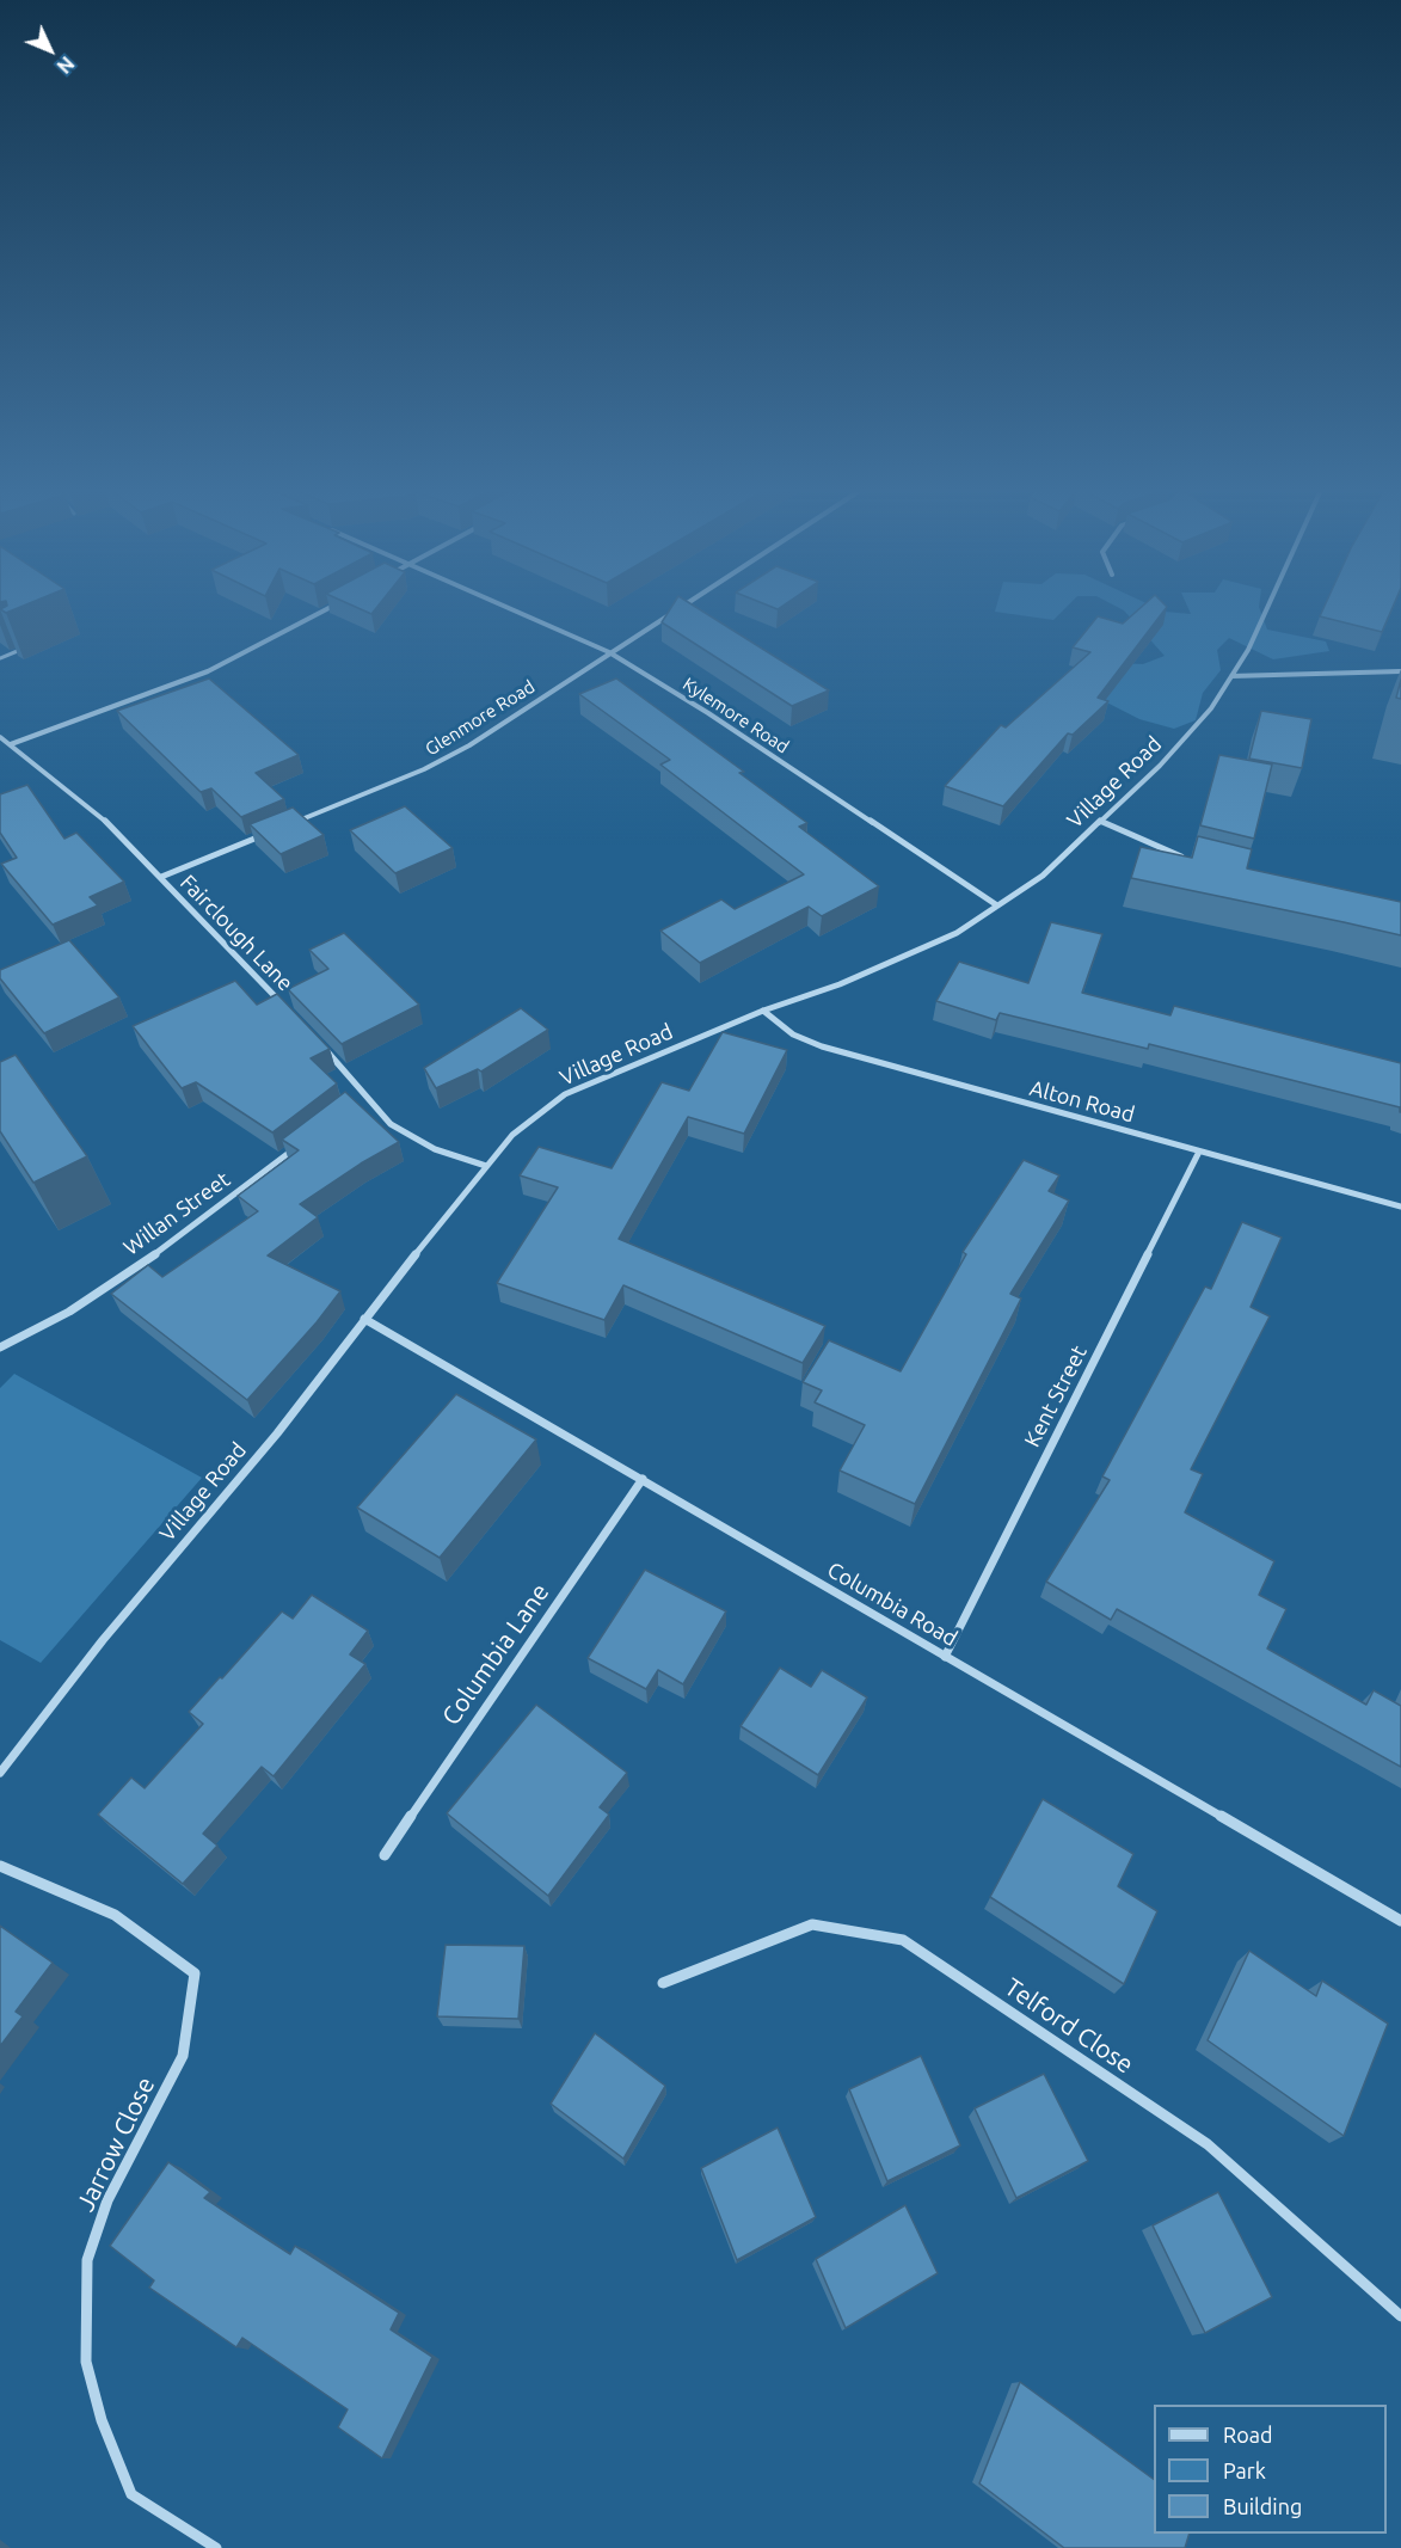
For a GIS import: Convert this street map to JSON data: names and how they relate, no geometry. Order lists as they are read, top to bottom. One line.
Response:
{"streets":{"street":["Kylemore Road","Glenmore Road","Village Road","Fairclough Lane","Alton Road","Willan Street","Kent Street","Columbia Road","Columbia Lane","Telford Close","Jarrow Close"]},"crossings":[["Kylemore Road","Glenmore Road"],["Kylemore Road","Village Road"],["Village Road","Alton Road"],["Village Road","Columbia Road"],["Alton Road","Kent Street"],["Kent Street","Columbia Road"],["Columbia Road","Columbia Lane"]],"legend":["Road","Park","Building"],"north":"bottom right"}
